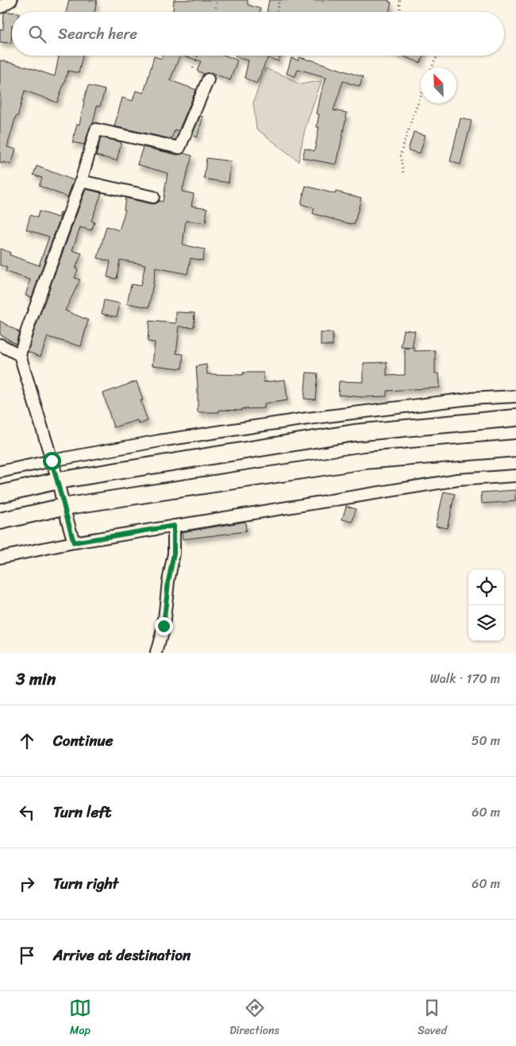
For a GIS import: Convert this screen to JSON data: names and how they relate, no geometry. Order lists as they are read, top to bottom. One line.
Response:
{"north":"top left","page":{"search":"Search here","heading":["3 min","Walk · 170 m"],"list":[["Continue","50 m"],["Turn left","60 m"],["Turn right","60 m"],"Arrive at destination"],"nav":["Map","Directions","Saved"]}}
